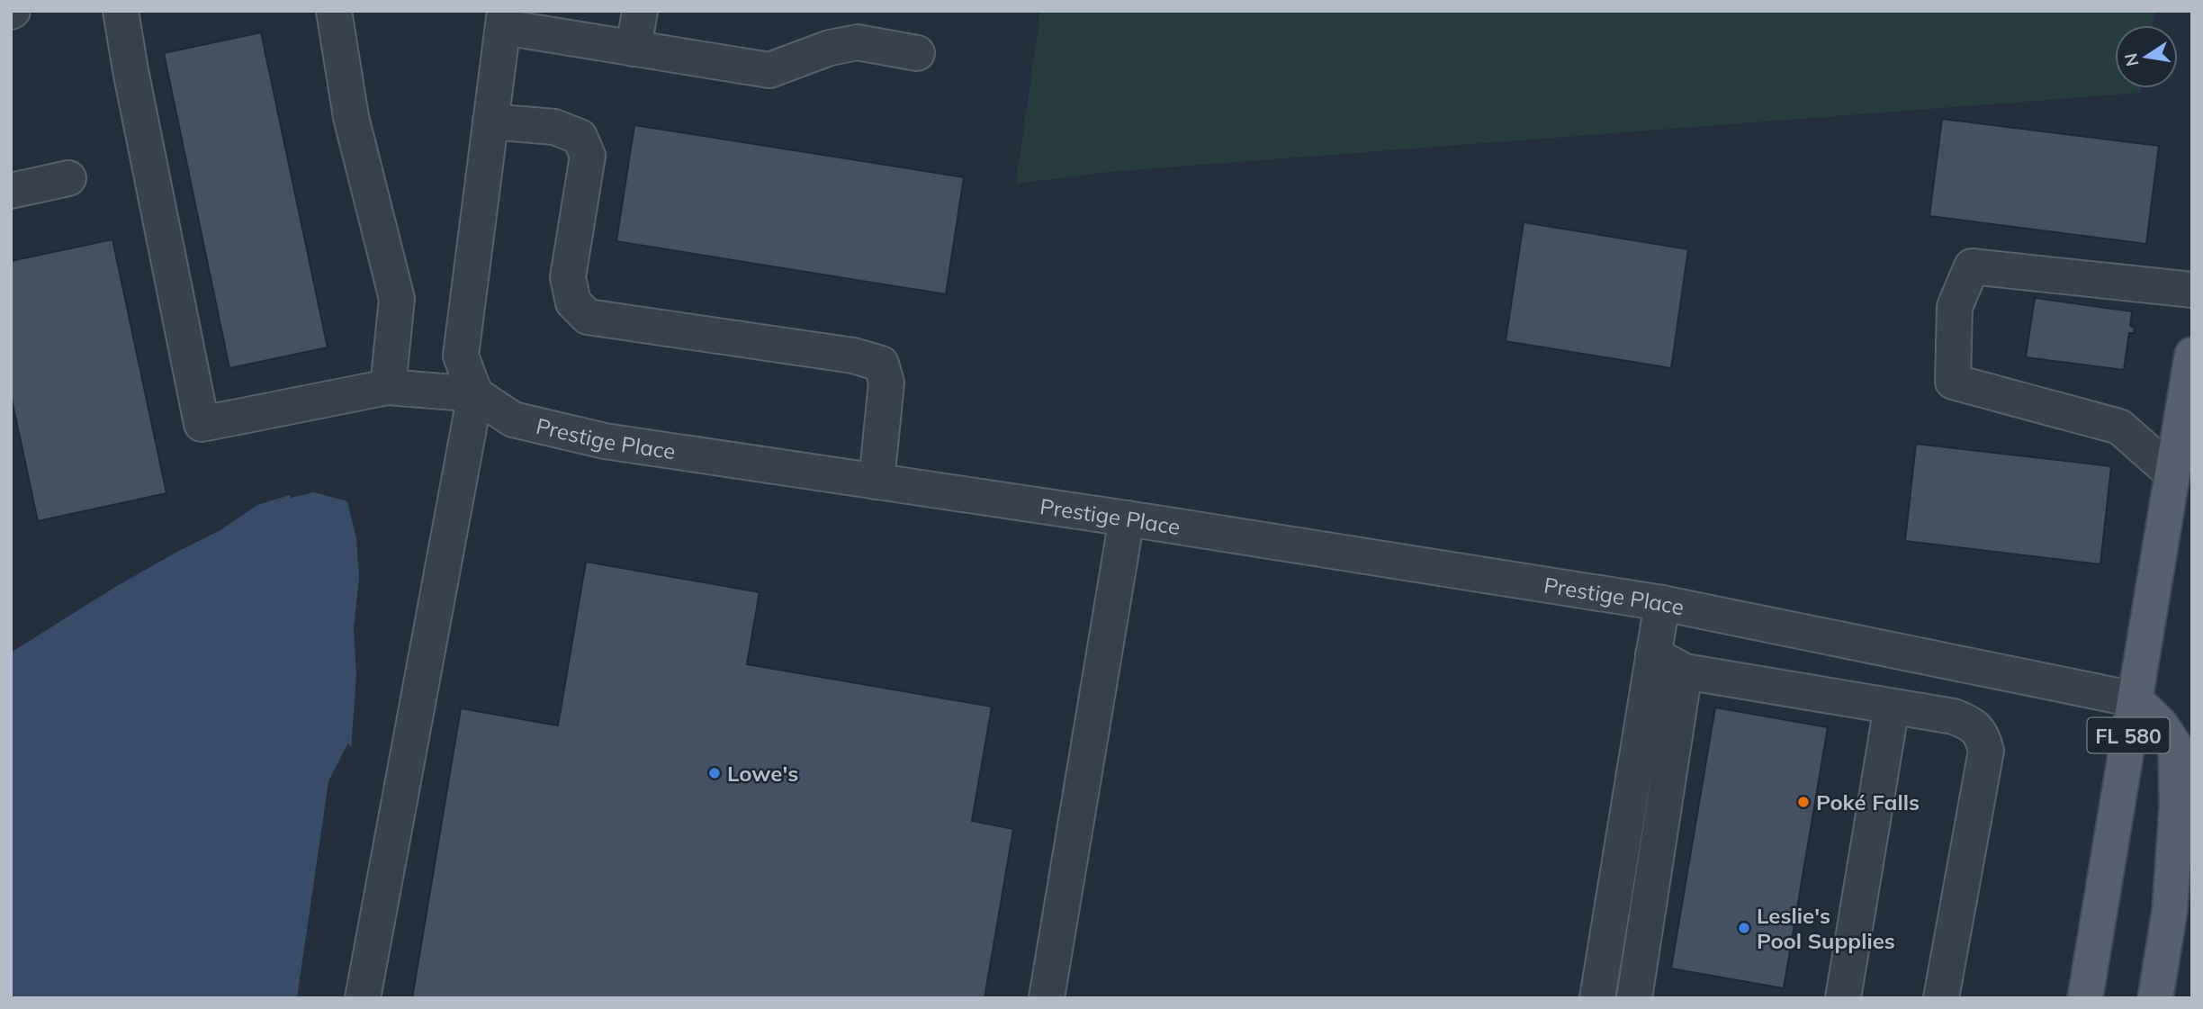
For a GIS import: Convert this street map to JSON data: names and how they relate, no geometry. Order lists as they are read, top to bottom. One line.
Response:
{"streets":{"main road":["FL 580"],"street":["Prestige Place"]},"crossings":[["Prestige Place","FL 580"]],"places":["Lowe's","Poké Falls","Leslie's Pool Supplies"],"north":"left"}
